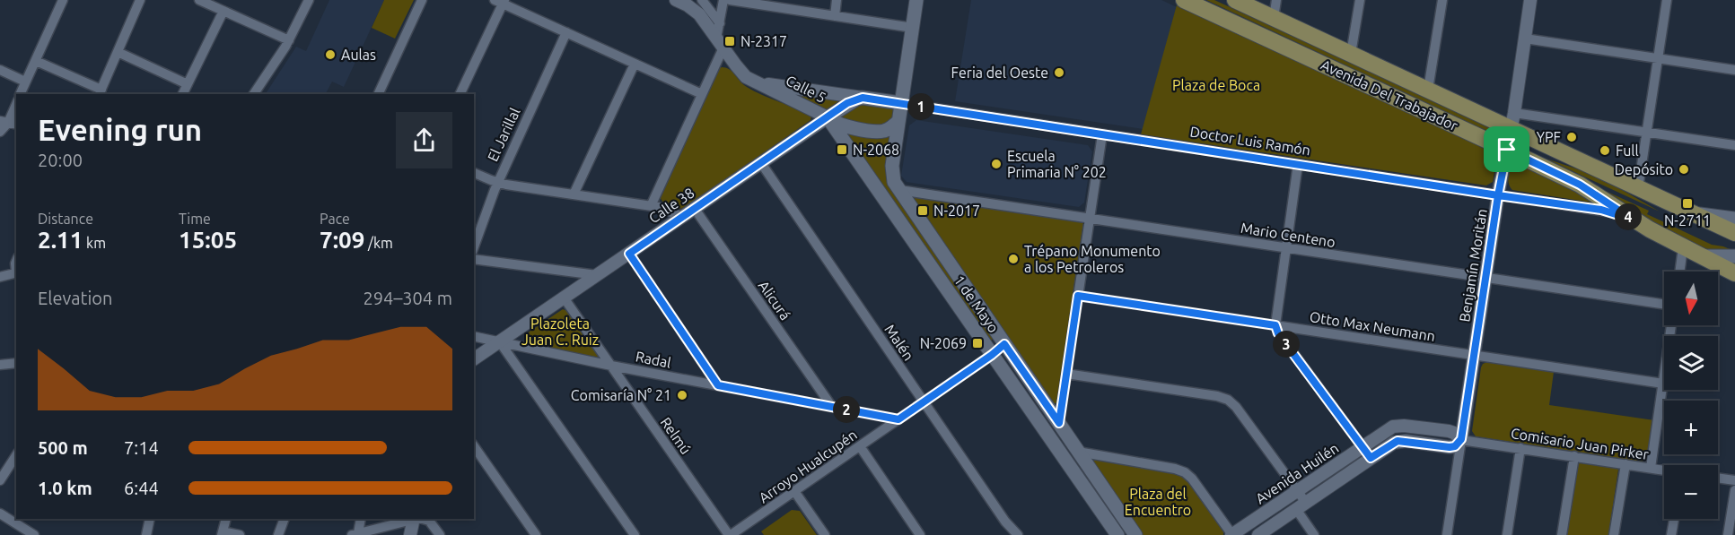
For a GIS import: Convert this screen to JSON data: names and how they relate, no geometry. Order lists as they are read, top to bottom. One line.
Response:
{"streets":{"main road":["Calle 5","Avenida Del Trabajador","Doctor Luis Ramón","Calle 38","1 de Mayo"],"street":["El Jarillal","Mario Centeno","Benjamín Moritán","Alicurá","Otto Max Neumann","Malén","Radal","Relmú","Comisario Juan Pirker","Arroyo Hualcupén","Avenida Huilén"]},"crossings":[["Calle 5","Doctor Luis Ramón"],["Calle 5","Calle 38"],["Calle 5","1 de Mayo"],["Avenida Del Trabajador","Doctor Luis Ramón"],["Avenida Del Trabajador","Benjamín Moritán"],["Doctor Luis Ramón","Calle 38"],["Doctor Luis Ramón","Benjamín Moritán"],["Doctor Luis Ramón","1 de Mayo"],["Calle 38","Alicurá"],["Calle 38","1 de Mayo"],["Calle 38","Malén"],["Calle 38","Radal"],["Calle 38","Relmú"],["Mario Centeno","Benjamín Moritán"],["Mario Centeno","1 de Mayo"],["Benjamín Moritán","Otto Max Neumann"],["Benjamín Moritán","Comisario Juan Pirker"],["Benjamín Moritán","Avenida Huilén"],["Alicurá","Radal"],["1 de Mayo","Arroyo Hualcupén"],["Malén","Arroyo Hualcupén"],["Radal","Relmú"],["Radal","Arroyo Hualcupén"],["Relmú","Arroyo Hualcupén"],["Comisario Juan Pirker","Avenida Huilén"]],"parks":["Plaza de Boca","Plazoleta Juan C. Ruiz","Plaza del Encuentro"],"places":{"transit":["N-2317","N-2068","N-2711","N-2017","N-2069"],"other":["Aulas","Feria del Oeste","YPF","Full","Escuela Primaria N° 202","Depósito","Trépano Monumento a los Petroleros","Comisaría N° 21"]},"north":"bottom","page":{"pins":["1","4","3","2"],"heading":["Evening run","20:00"],"stats":[["Distance","2.11 km"],["Time","15:05"],["Pace","7:09 /km"]],"map_buttons":["+","−"],"chart":["Elevation","294–304 m"],"list":[{"name":"500 m","note":"7:14"},{"name":"1.0 km","note":"6:44"}]}}
